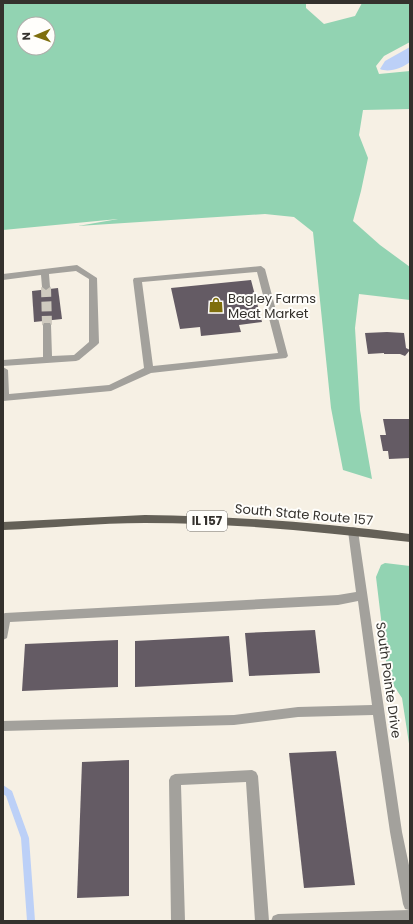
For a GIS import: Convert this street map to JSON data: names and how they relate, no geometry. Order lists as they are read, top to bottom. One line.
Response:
{"streets":{"main road":["South State Route 157","IL 157"],"street":["South Pointe Drive"]},"crossings":[["South State Route 157","South Pointe Drive"]],"places":{"shop":["Bagley Farms Meat Market"]},"north":"left"}
